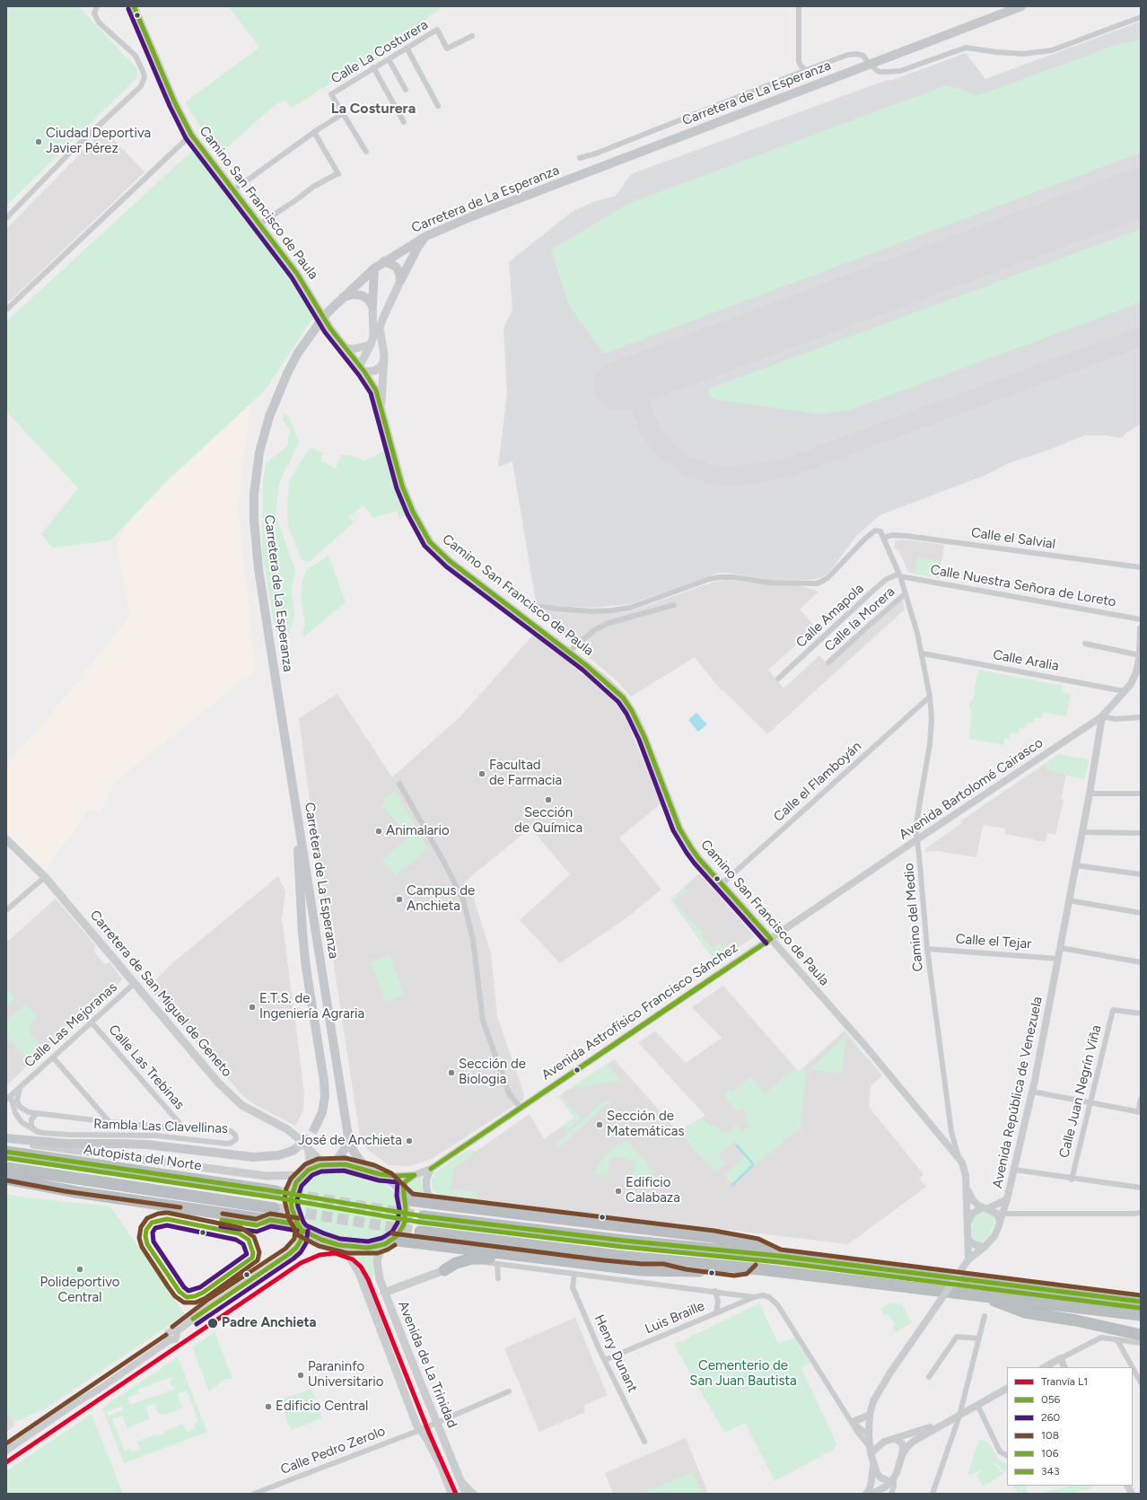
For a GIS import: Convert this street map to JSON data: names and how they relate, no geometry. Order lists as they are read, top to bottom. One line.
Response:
{"streets":{"highway":["Autopista del Norte"],"main road":["Carretera de La Esperanza","Camino San Francisco de Paula","Carretera de San Miguel de Geneto","Avenida de La Trinidad"],"street":["Calle La Costurera","Calle el Salvial","Calle Nuestra Señora de Loreto","Calle Amapola","Calle la Morera","Calle Aralia","Calle el Flamboyán","Avenida Bartolomé Cairasco","Camino del Medio","Calle el Tejar","Avenida Astrofísico Francisco Sánchez","Calle Las Mejoranas","Calle Las Trebinas","Calle Juan Negrín Viña","Avenida República de Venezuela","Rambla Las Clavellinas","Luis Braille","Henry Dunant","Calle Pedro Zerolo"]},"crossings":[["Carretera de La Esperanza","Carretera de San Miguel de Geneto"],["Carretera de La Esperanza","Avenida Astrofísico Francisco Sánchez"],["Carretera de La Esperanza","Avenida de La Trinidad"],["Camino San Francisco de Paula","Calle el Flamboyán"],["Camino San Francisco de Paula","Avenida Bartolomé Cairasco"],["Camino San Francisco de Paula","Camino del Medio"],["Camino San Francisco de Paula","Avenida Astrofísico Francisco Sánchez"],["Calle el Salvial","Camino del Medio"],["Calle Nuestra Señora de Loreto","Calle Amapola"],["Calle Nuestra Señora de Loreto","Camino del Medio"],["Calle Amapola","Camino del Medio"],["Calle la Morera","Camino del Medio"],["Calle Aralia","Avenida Bartolomé Cairasco"],["Calle Aralia","Camino del Medio"],["Calle el Flamboyán","Camino del Medio"],["Avenida Bartolomé Cairasco","Camino del Medio"],["Avenida Bartolomé Cairasco","Avenida Astrofísico Francisco Sánchez"],["Avenida Bartolomé Cairasco","Avenida República de Venezuela"],["Camino del Medio","Calle el Tejar"],["Calle el Tejar","Avenida República de Venezuela"],["Carretera de San Miguel de Geneto","Avenida Astrofísico Francisco Sánchez"],["Carretera de San Miguel de Geneto","Calle Las Mejoranas"],["Carretera de San Miguel de Geneto","Avenida de La Trinidad"],["Avenida Astrofísico Francisco Sánchez","Avenida de La Trinidad"],["Calle Las Mejoranas","Calle Las Trebinas"],["Calle Las Mejoranas","Rambla Las Clavellinas"],["Calle Las Trebinas","Rambla Las Clavellinas"],["Luis Braille","Henry Dunant"],["Avenida de La Trinidad","Calle Pedro Zerolo"]],"districts":["La Costurera"],"parks":["Cementerio de San Juan Bautista"],"places":["Ciudad Deportiva Javier Pérez","Facultad de Farmacia","Sección de Química","Animalario","Campus de Anchieta","E.T.S. de Ingeniería Agraria","Sección de Biologia","Sección de Matemáticas","José de Anchieta","Edificio Calabaza","Polideportivo Central","Padre Anchieta","Paraninfo Universitario","Edificio Central"],"lines":["transit line 056","transit line 260","transit line 106","transit line 108","transit line 343","tram line L1"],"legend":["Tranvía L1","056","260","108","106","343"]}
